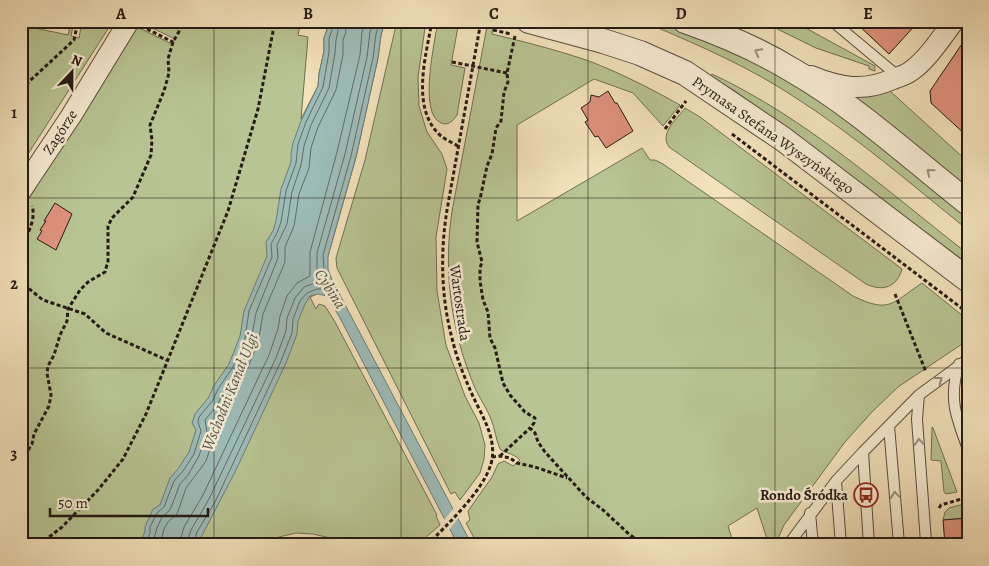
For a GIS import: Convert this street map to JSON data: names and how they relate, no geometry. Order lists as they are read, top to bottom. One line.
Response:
{"streets":{"street":["Zagórze","Prymasa Stefana Wyszyńskiego"],"path":["Wartostrada"]},"water":["Cybina","Wschodni Kanał Ulgi"],"places":{"bus stop":["Rondo Śródka"]},"scale_bar":"50 m","north":"top","grid":{"columns":["A","B","C","D","E"],"rows":["1","2","3"]}}
